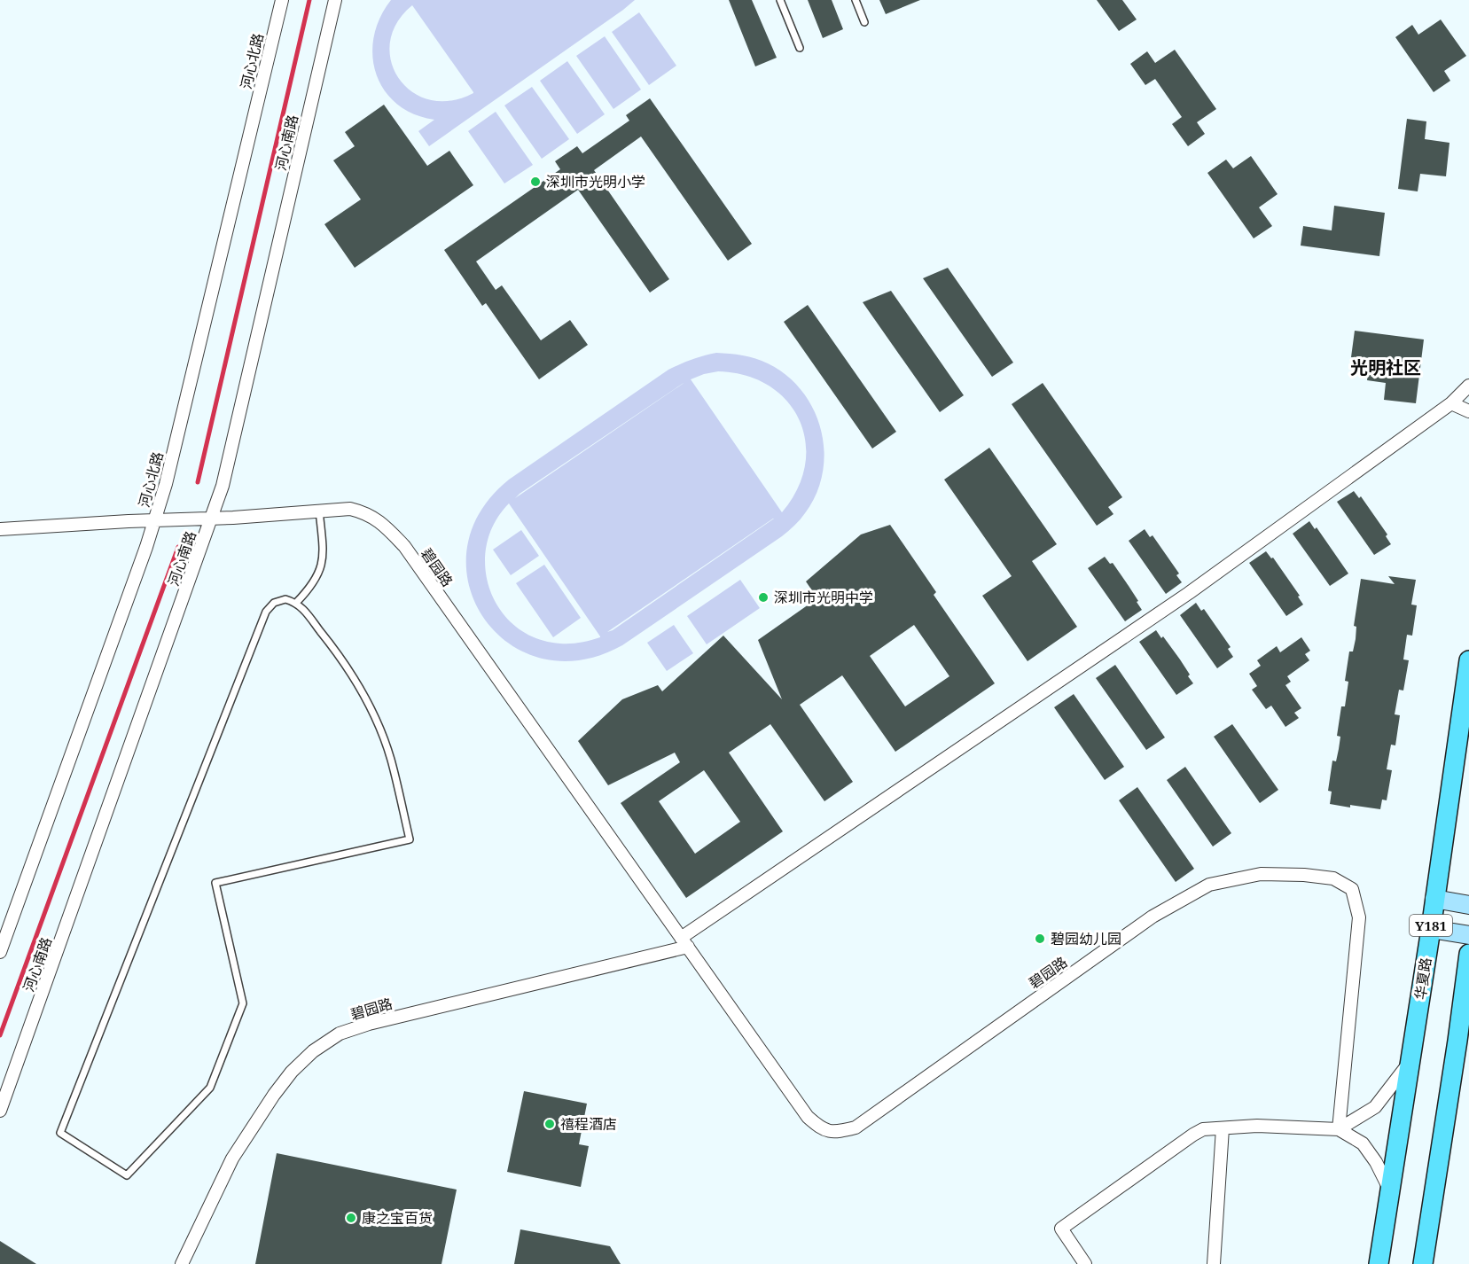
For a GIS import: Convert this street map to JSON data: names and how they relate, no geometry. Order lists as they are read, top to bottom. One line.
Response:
{"streets":{"main road":["Y181","华夏路"],"street":["河心北路","河心南路","碧园路"]},"crossings":[["河心北路","碧园路"],["河心南路","碧园路"]],"districts":["光明社区"],"places":["深圳市光明小学","深圳市光明中学","碧园幼儿园","禧程酒店","康之宝百货"]}
